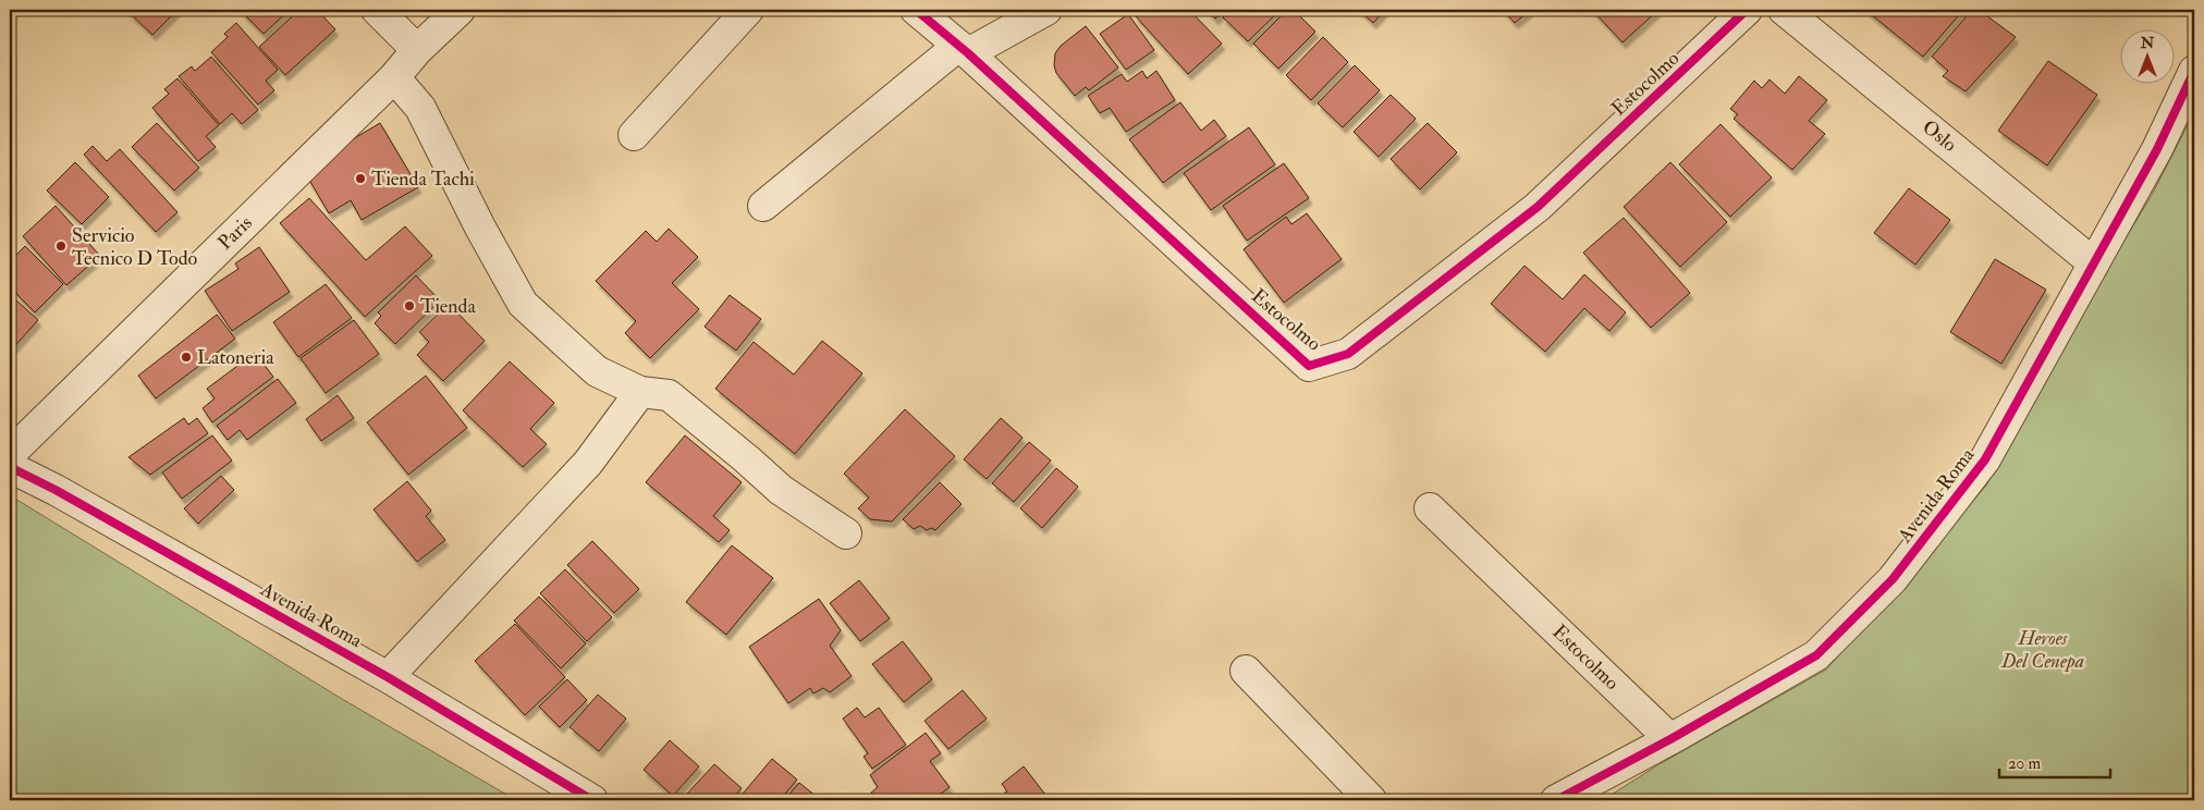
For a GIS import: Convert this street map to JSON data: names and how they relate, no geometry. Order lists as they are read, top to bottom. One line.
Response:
{"streets":{"street":["Estocolmo","Oslo","Paris","Avenida Roma"]},"crossings":[["Estocolmo","Avenida Roma"],["Oslo","Avenida Roma"]],"parks":["Heroes Del Cenepa"],"places":["Tienda Tachi","Servicio Tecnico D Todo","Tienda","Latoneria"],"scale_bar":"20 m","north":"top"}
